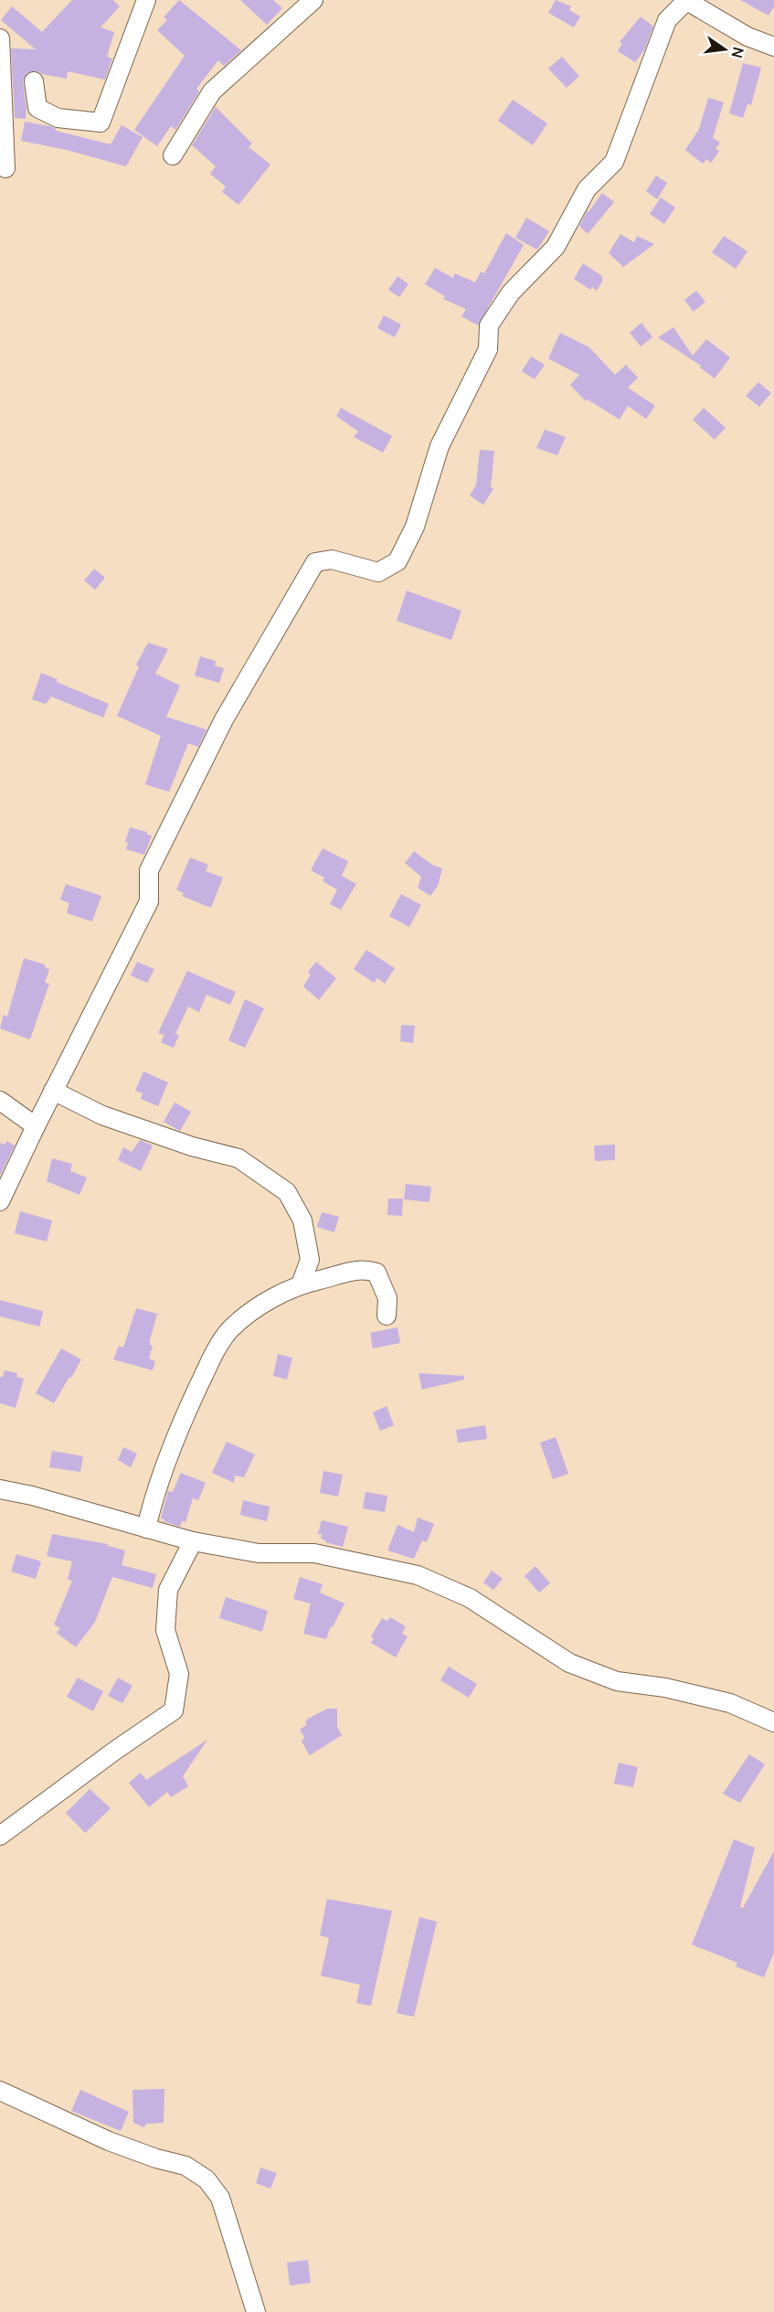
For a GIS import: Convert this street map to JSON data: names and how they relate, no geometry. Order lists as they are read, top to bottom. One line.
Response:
{"north":"right"}
